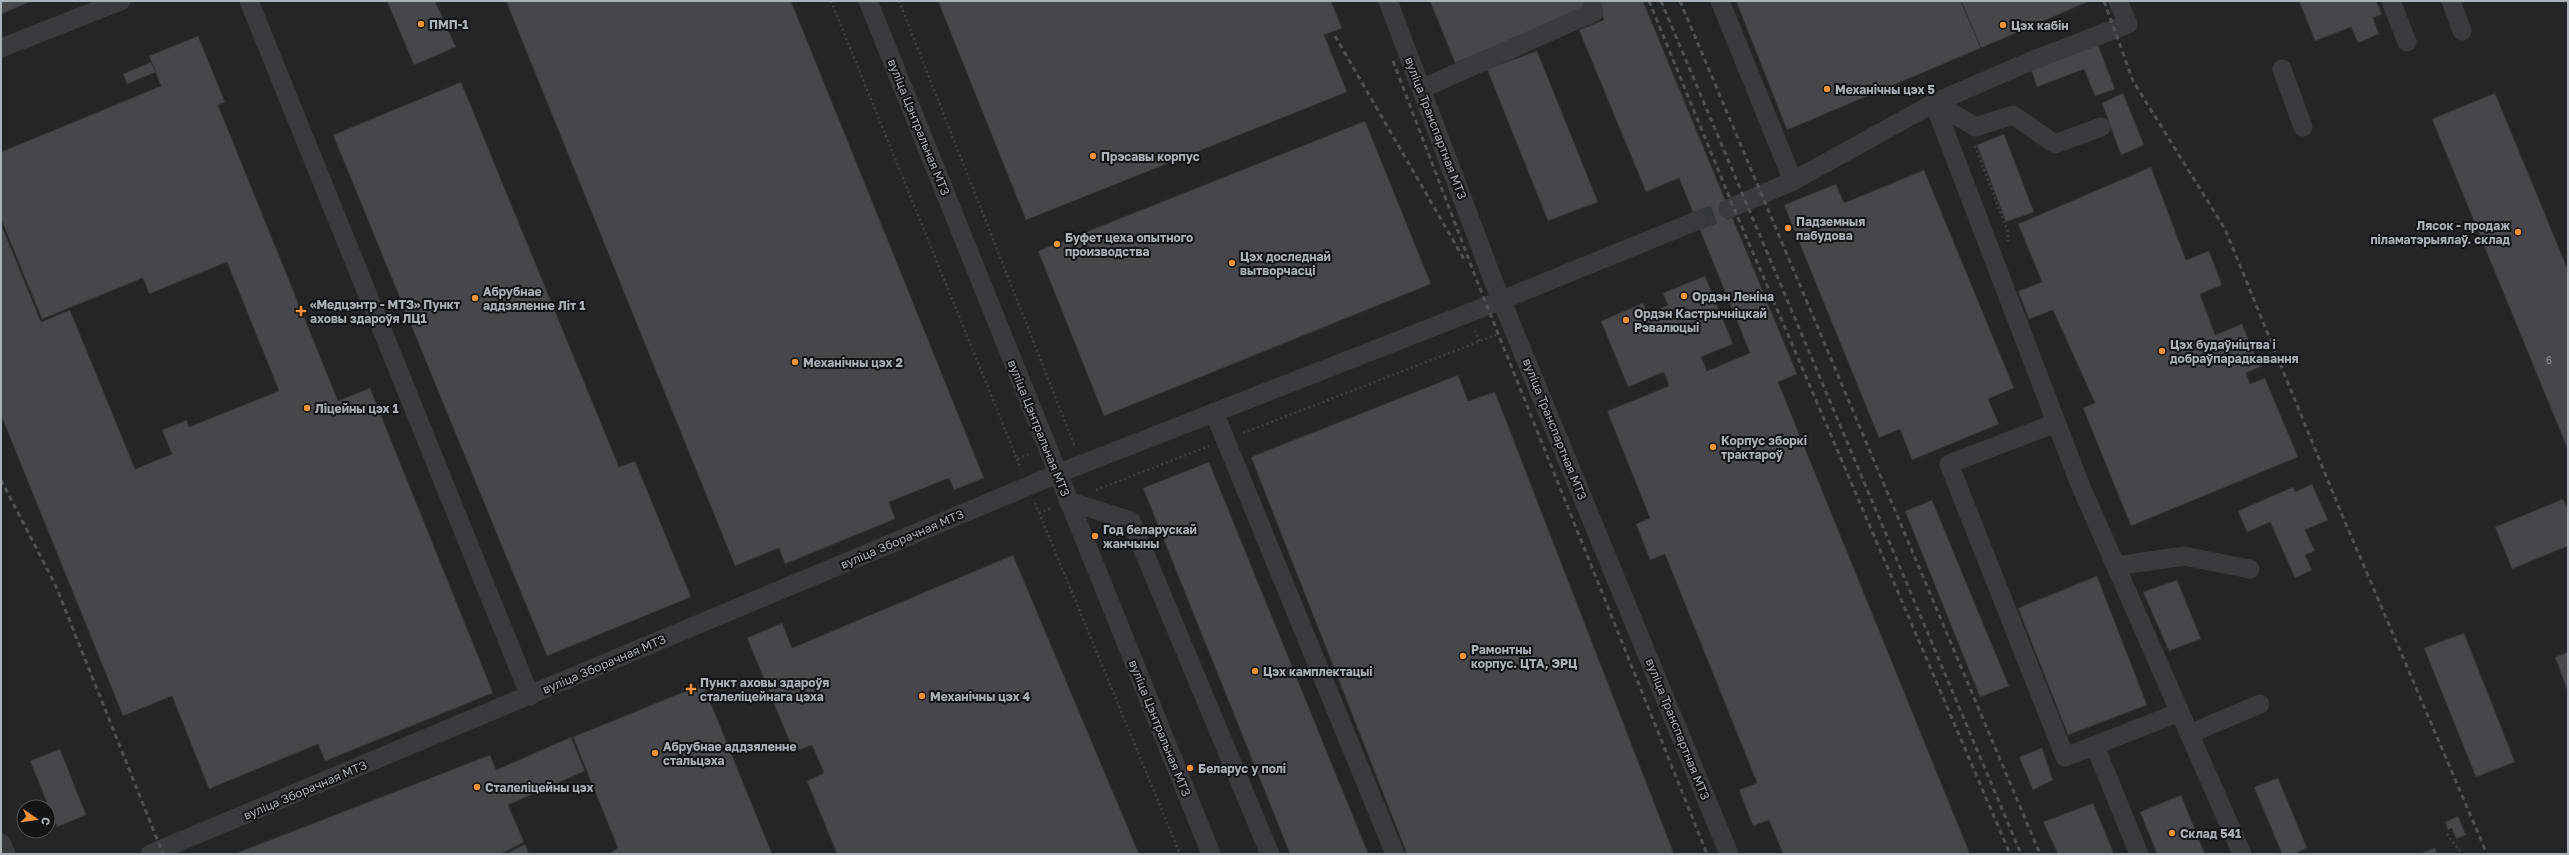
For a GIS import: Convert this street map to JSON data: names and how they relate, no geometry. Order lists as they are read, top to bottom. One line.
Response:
{"streets":{"lane":["вуліца Цэнтральная МТЗ","вуліца Транспартная МТЗ","вуліца Зборачная МТЗ"]},"crossings":[["вуліца Цэнтральная МТЗ","вуліца Зборачная МТЗ"],["вуліца Транспартная МТЗ","вуліца Зборачная МТЗ"]],"places":{"other":["ПМП-1","Цэх кабін","Механічны цэх 5","Прэсавы корпус","Падземныя пабудова","Лясок - продаж піламатэрыялаў. склад","Буфет цеха опытного производства","Цэх доследнай вытворчасці","Ордэн Леніна","Абрубнае аддзяленне Літ 1","Ордэн Кастрычніцкай Рэвалюцыі","Цэх будаўніцтва і добраўпарадкавання","Механічны цэх 2","Ліцейны цэх 1","Корпус зборкі трактароў","Год беларускай жанчыны","Рамонтны корпус. ЦТА, ЭРЦ","Цэх камплектацыі","Механічны цэх 4","Абрубнае аддзяленне стальцэха","Беларус у полі","Сталеліцейны цэх","Склад 541"],"health":["«Медцэнтр - МТЗ» Пункт аховы здароўя ЛЦ1","Пункт аховы здароўя сталеліцейнага цэха"]},"house_numbers":["6"],"north":"right"}
